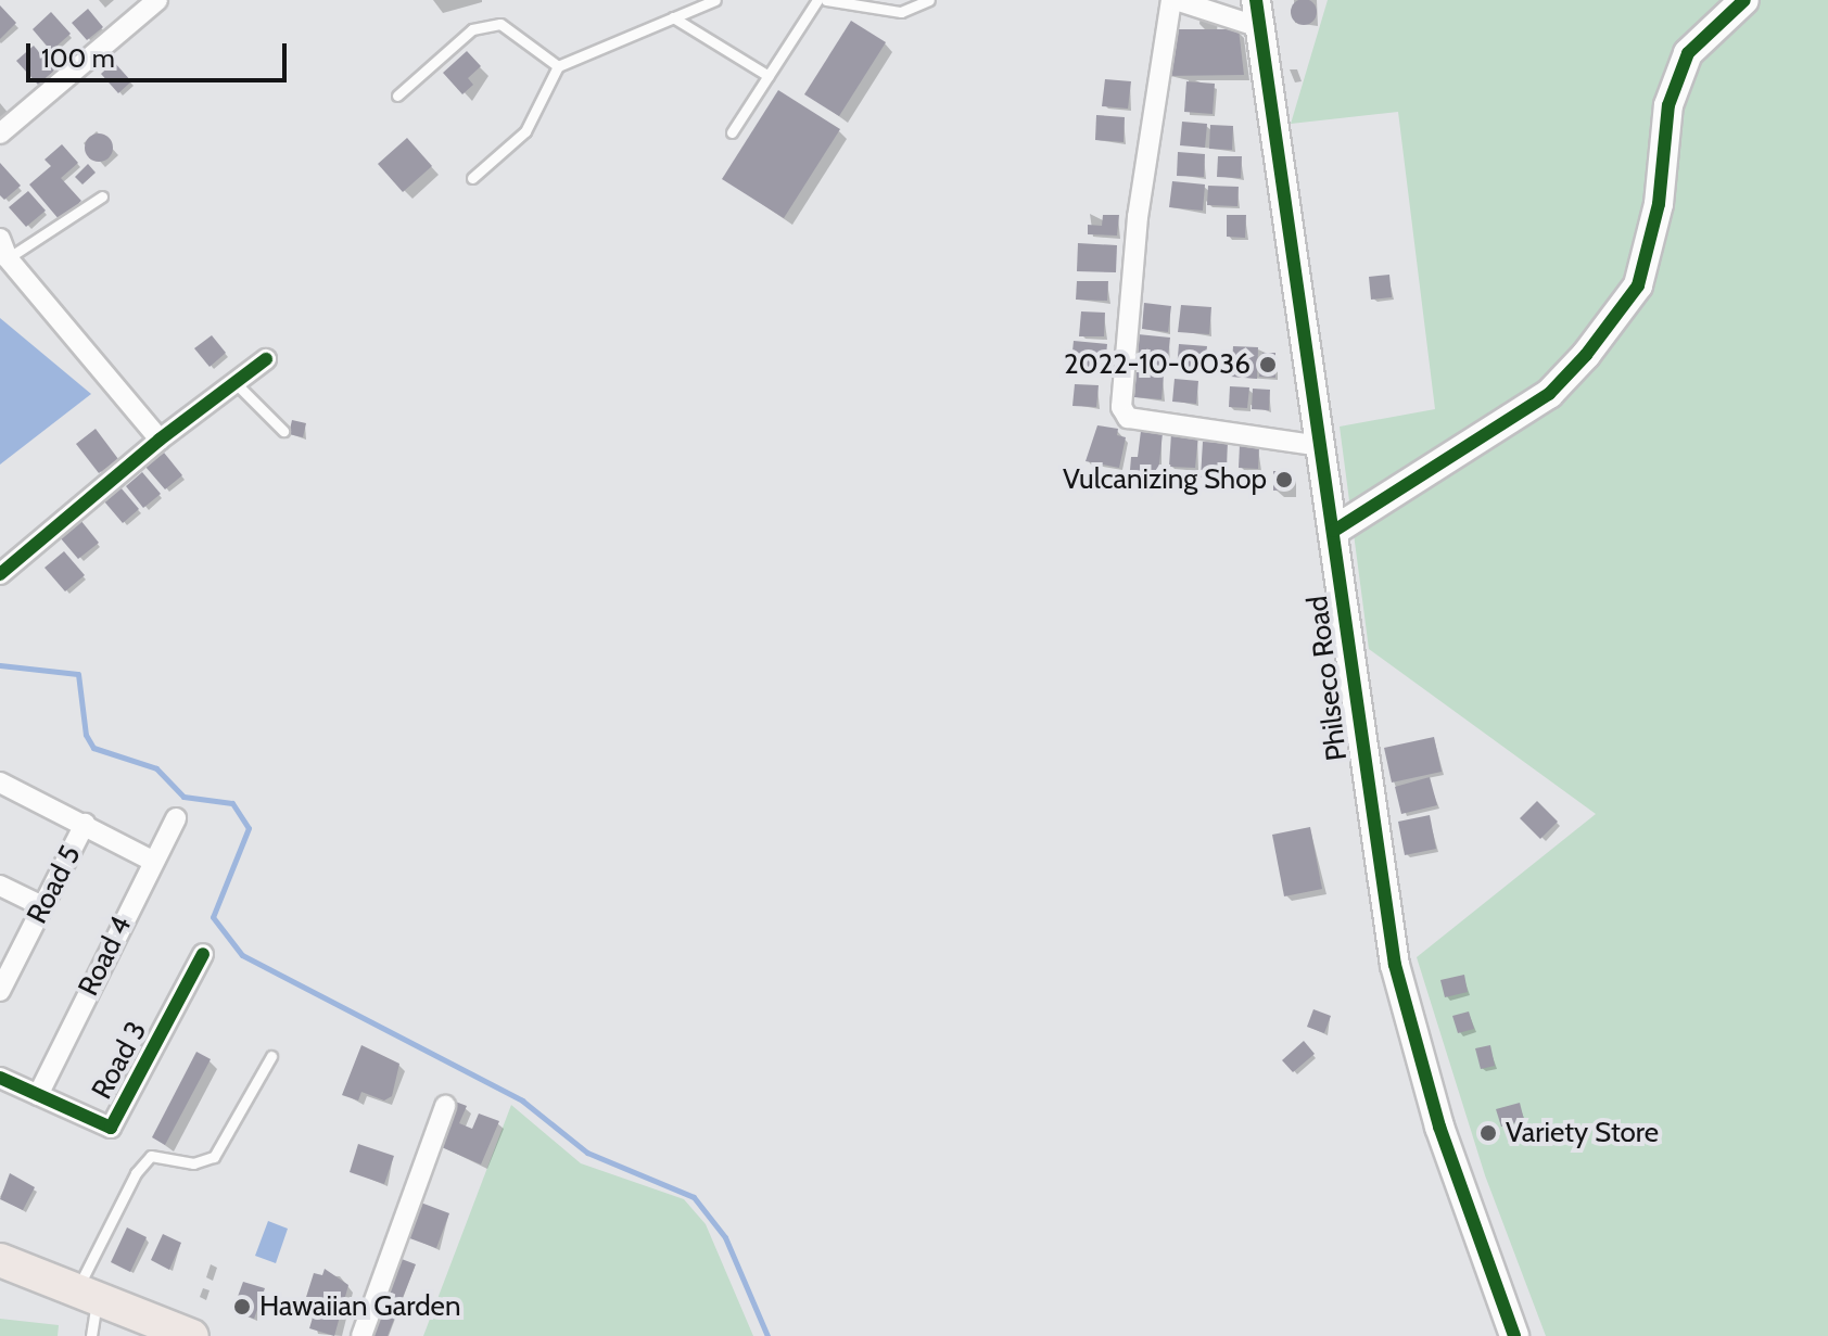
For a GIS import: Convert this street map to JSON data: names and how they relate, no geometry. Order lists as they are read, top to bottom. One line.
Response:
{"streets":{"street":["Philseco Road","Road 5","Road 4","Road 3"]},"crossings":[["Road 4","Road 3"]],"places":["2022-10-0036","Vulcanizing Shop","Variety Store","Hawaiian Garden"],"scale_bar":"100 m"}
